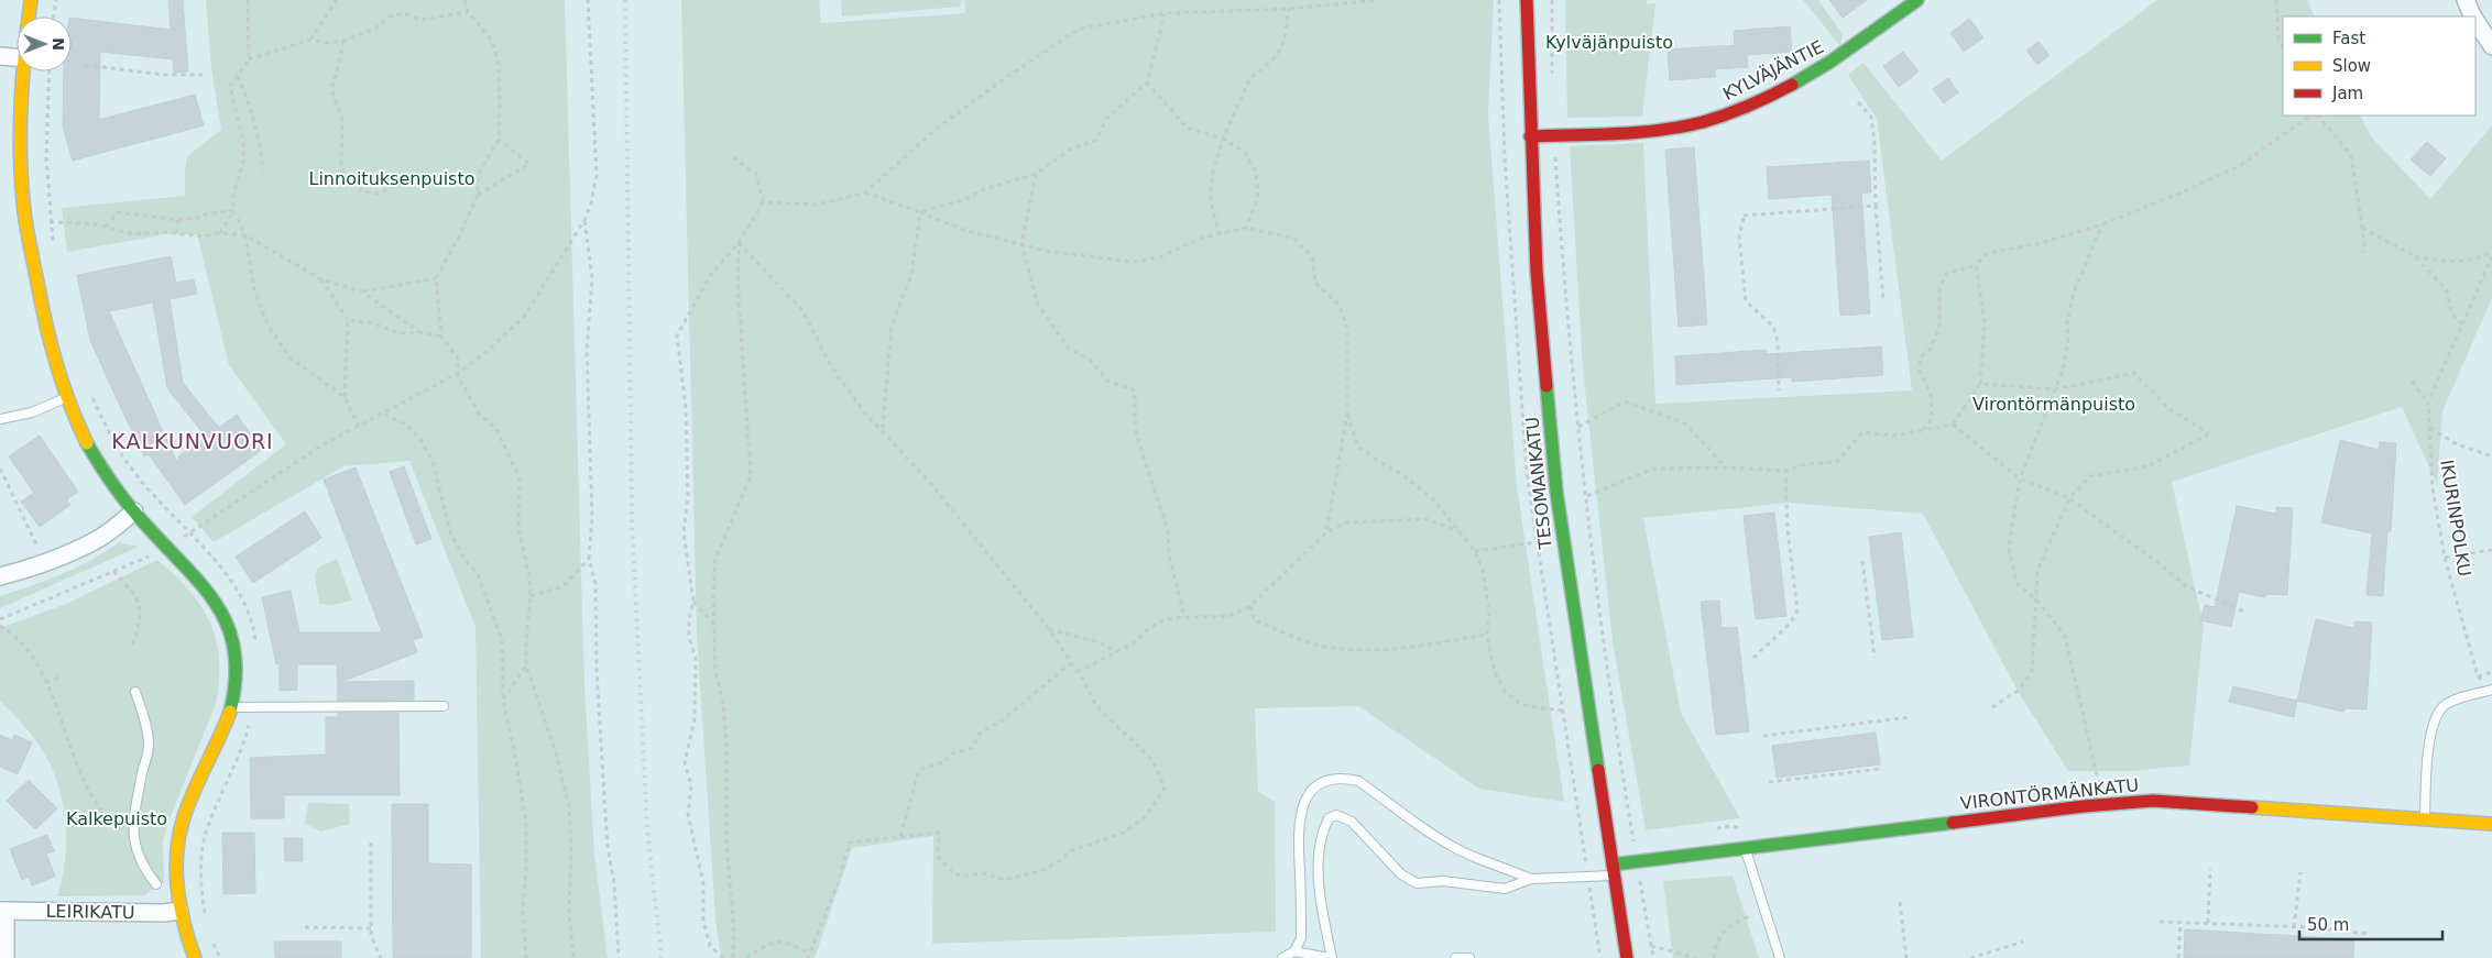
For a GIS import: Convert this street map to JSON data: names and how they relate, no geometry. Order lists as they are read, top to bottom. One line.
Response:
{"streets":{"street":["KYLVÄJÄNTIE","TESOMANKATU","VIRONTÖRMÄNKATU","LEIRIKATU"],"path":["IKURINPOLKU"]},"crossings":[["KYLVÄJÄNTIE","TESOMANKATU"],["TESOMANKATU","VIRONTÖRMÄNKATU"]],"districts":["KALKUNVUORI"],"parks":["Kylväjänpuisto","Linnoituksenpuisto","Virontörmänpuisto","Kalkepuisto"],"legend":["Fast","Slow","Jam"],"scale_bar":"50 m","north":"right"}
